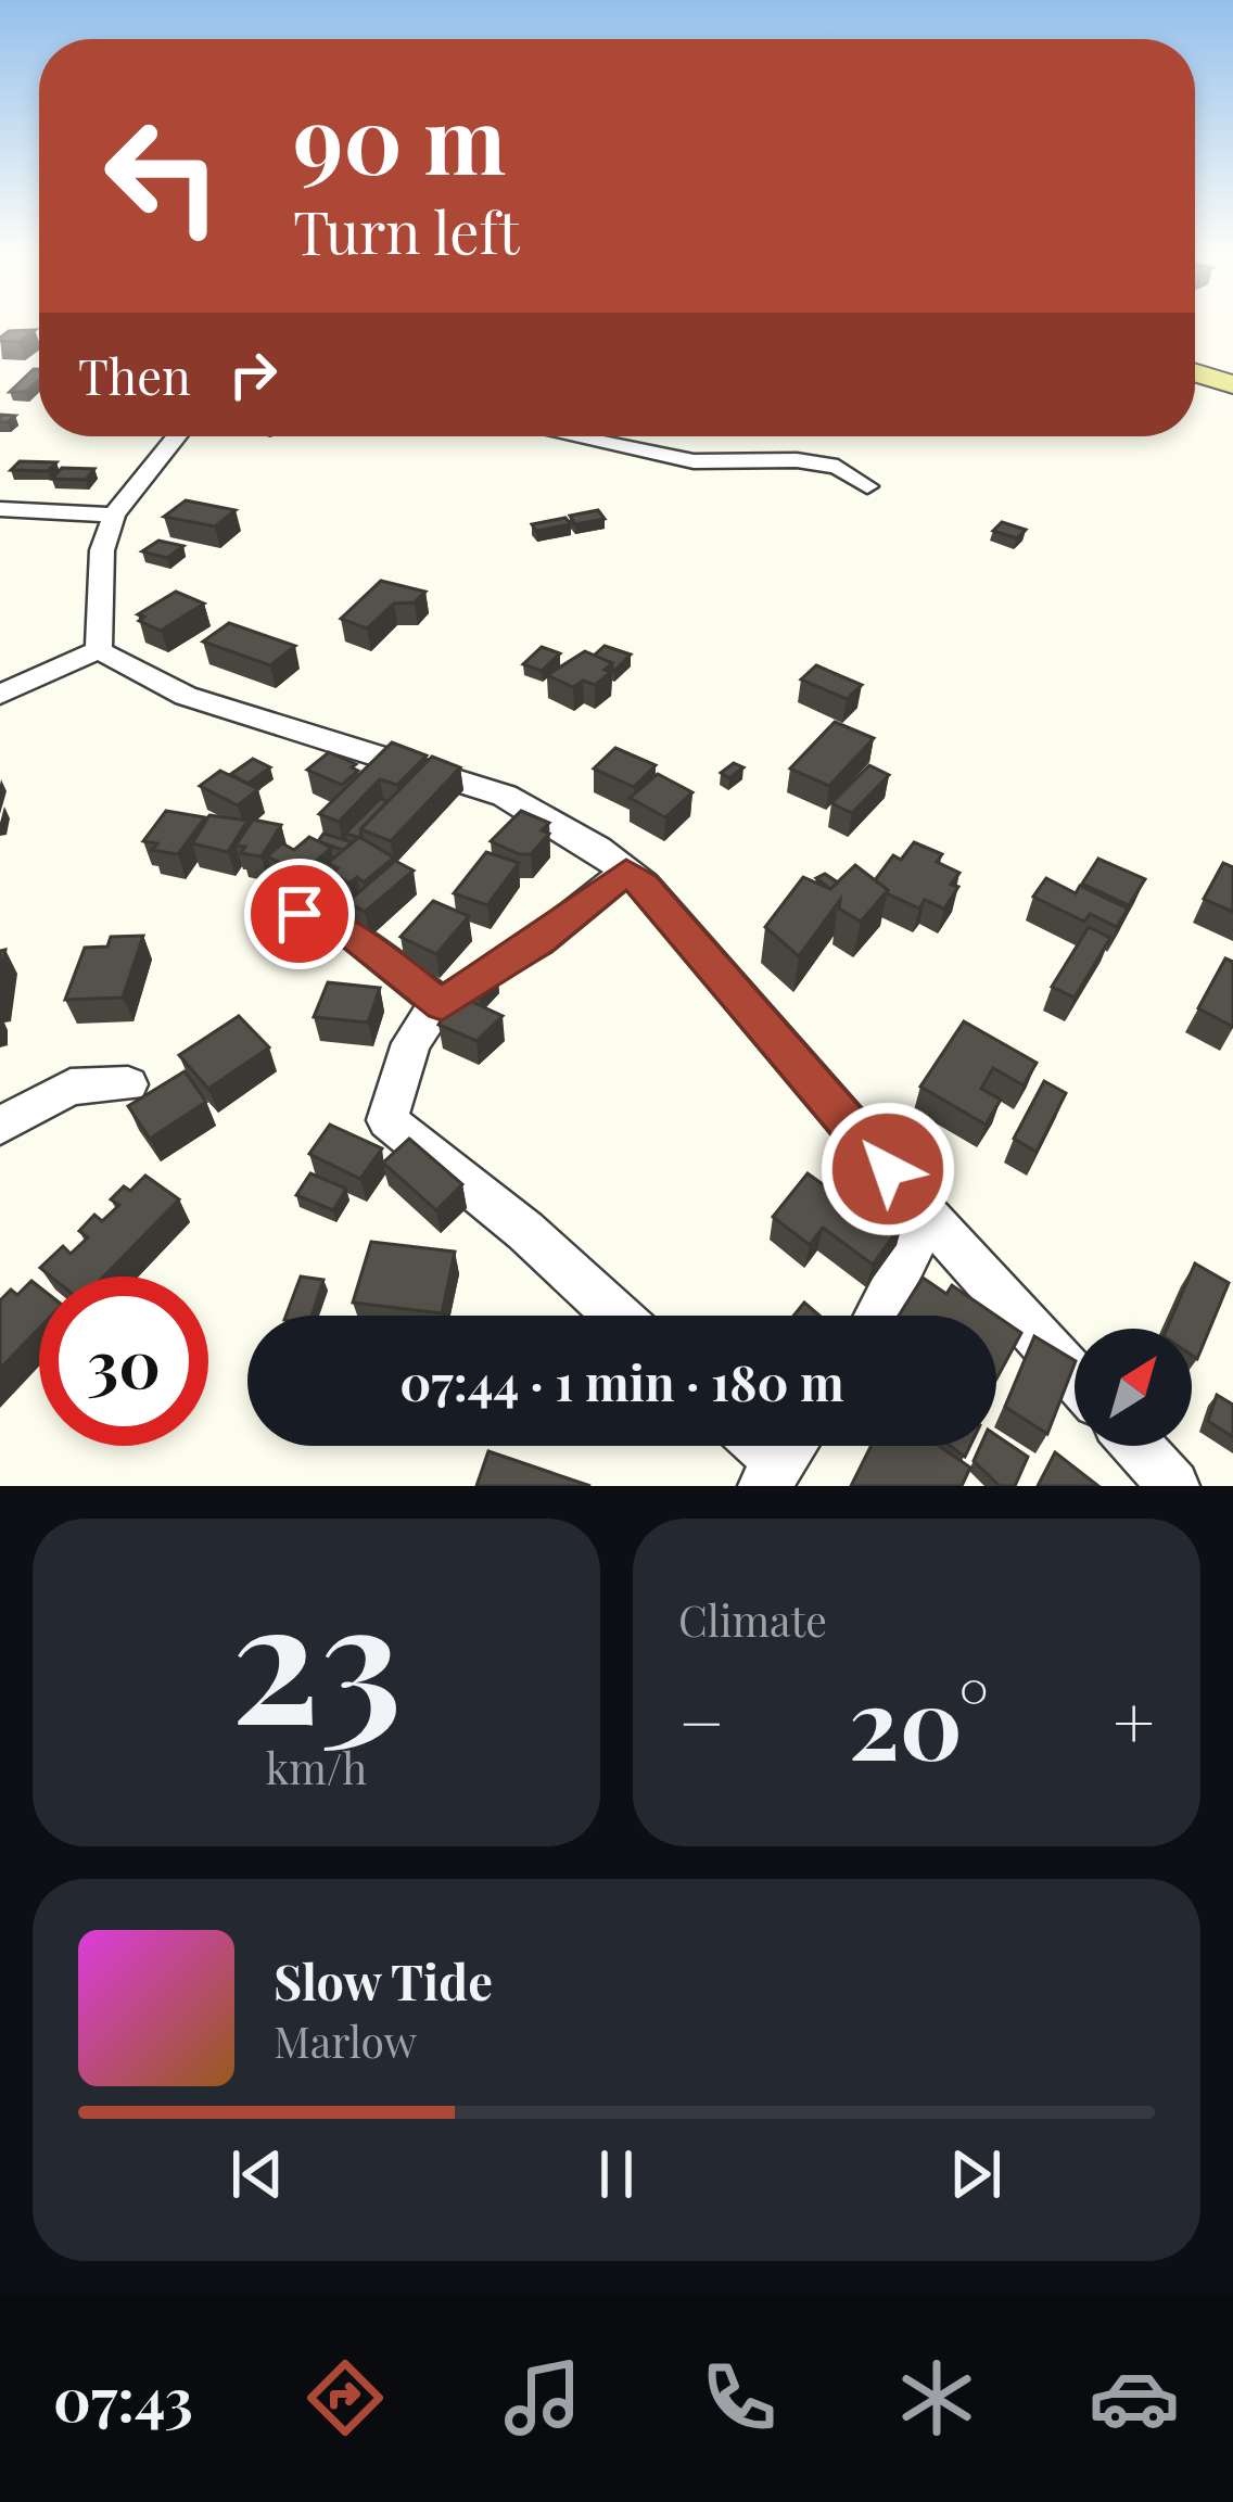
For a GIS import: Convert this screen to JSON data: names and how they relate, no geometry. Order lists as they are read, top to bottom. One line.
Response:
{"north":"top right","page":{"turn":["90 m","Turn left"],"then":"Then","limit":"30","trip":"07:44 · 1 min · 180 m","tile":[["23","km/h"],"Climate"],"heat":["−","20°","+"],"song":["Slow Tide","Marlow"],"tabs":"07:43"}}
